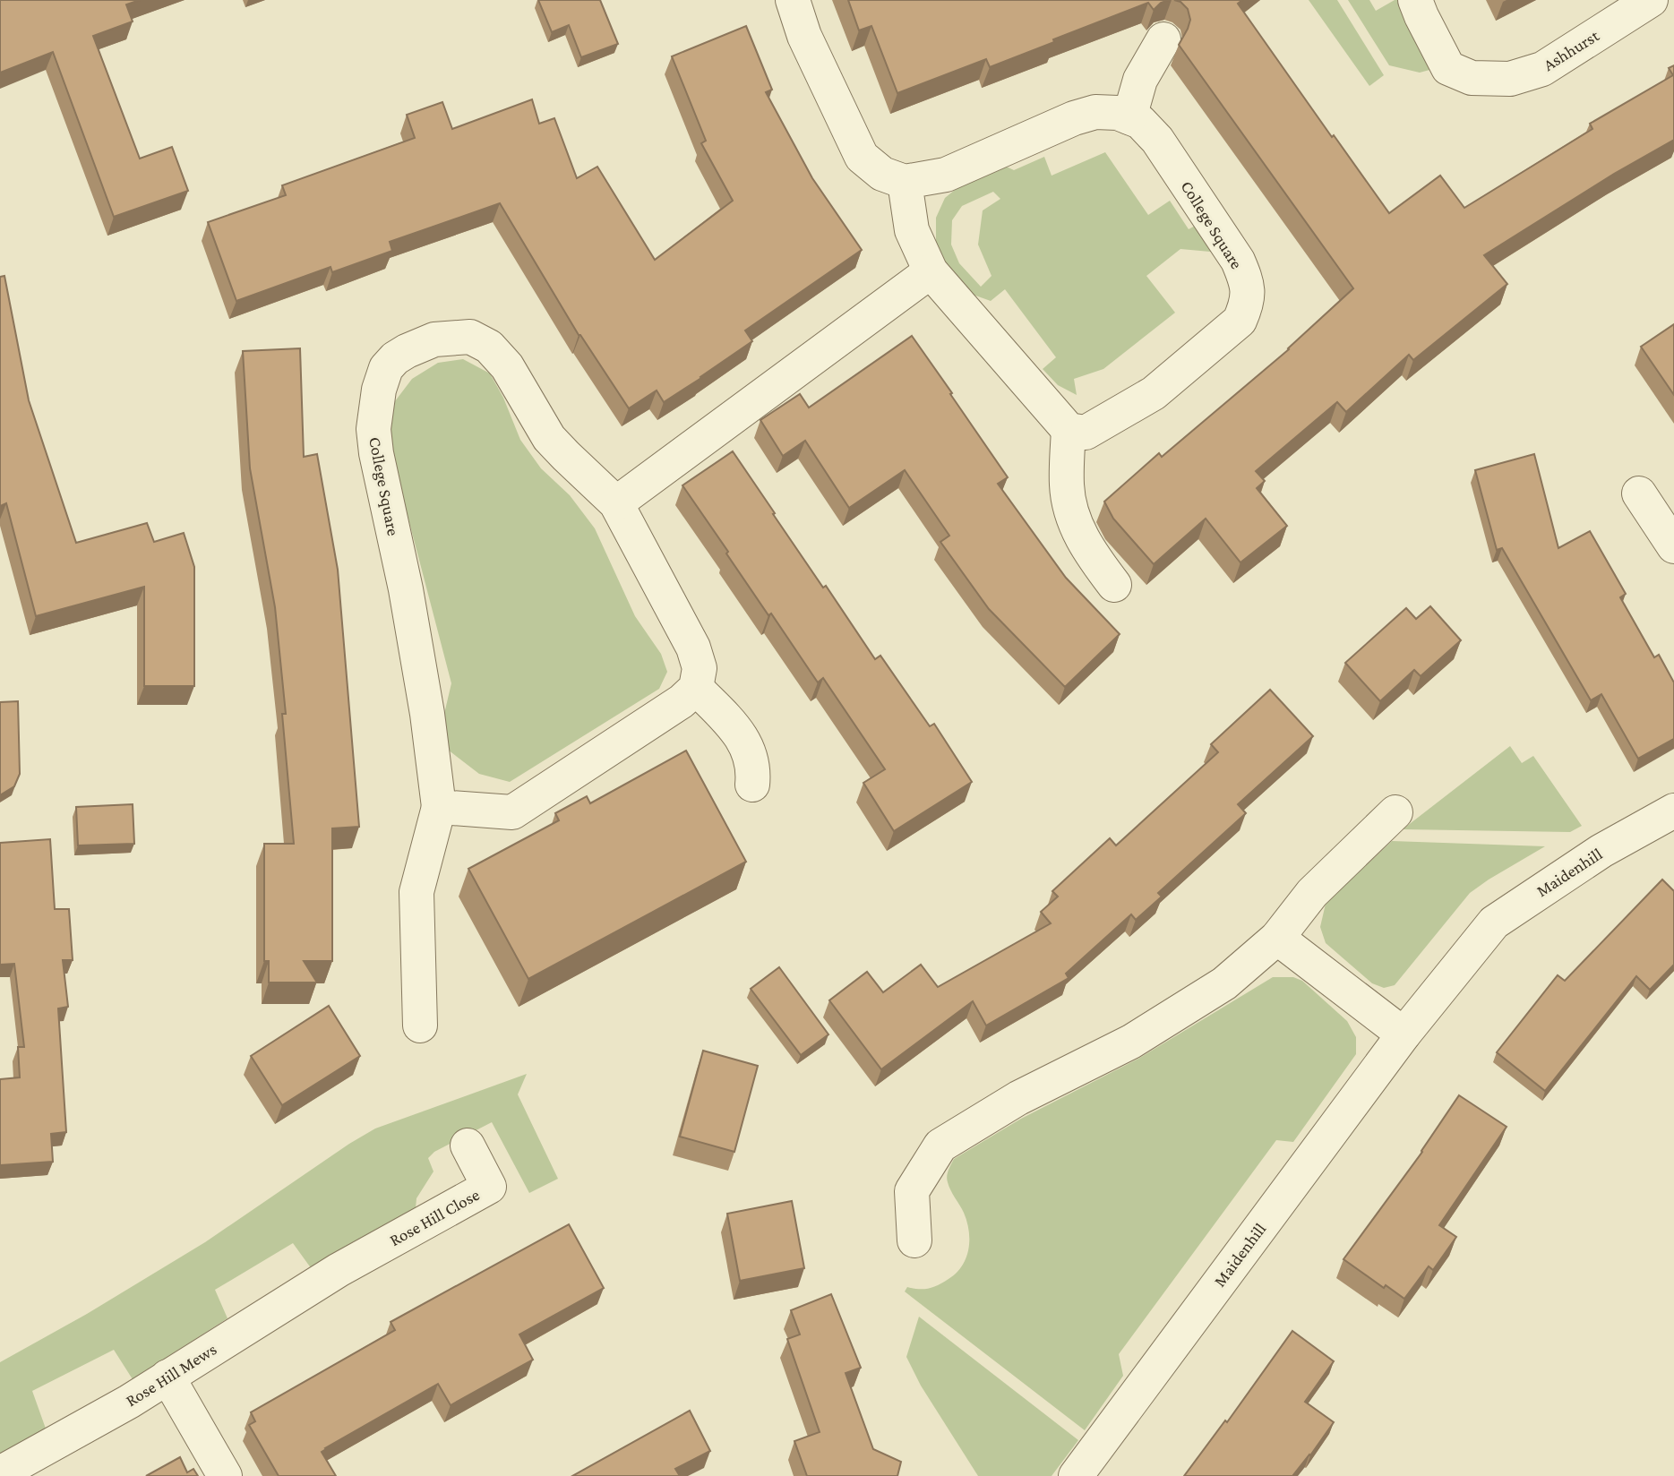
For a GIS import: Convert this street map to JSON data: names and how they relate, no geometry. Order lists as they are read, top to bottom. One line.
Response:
{"streets":{"street":["Ashhurst","College Square","Maidenhill","Rose Hill Close","Rose Hill Mews"]},"crossings":[["Rose Hill Close","Rose Hill Mews"]]}
